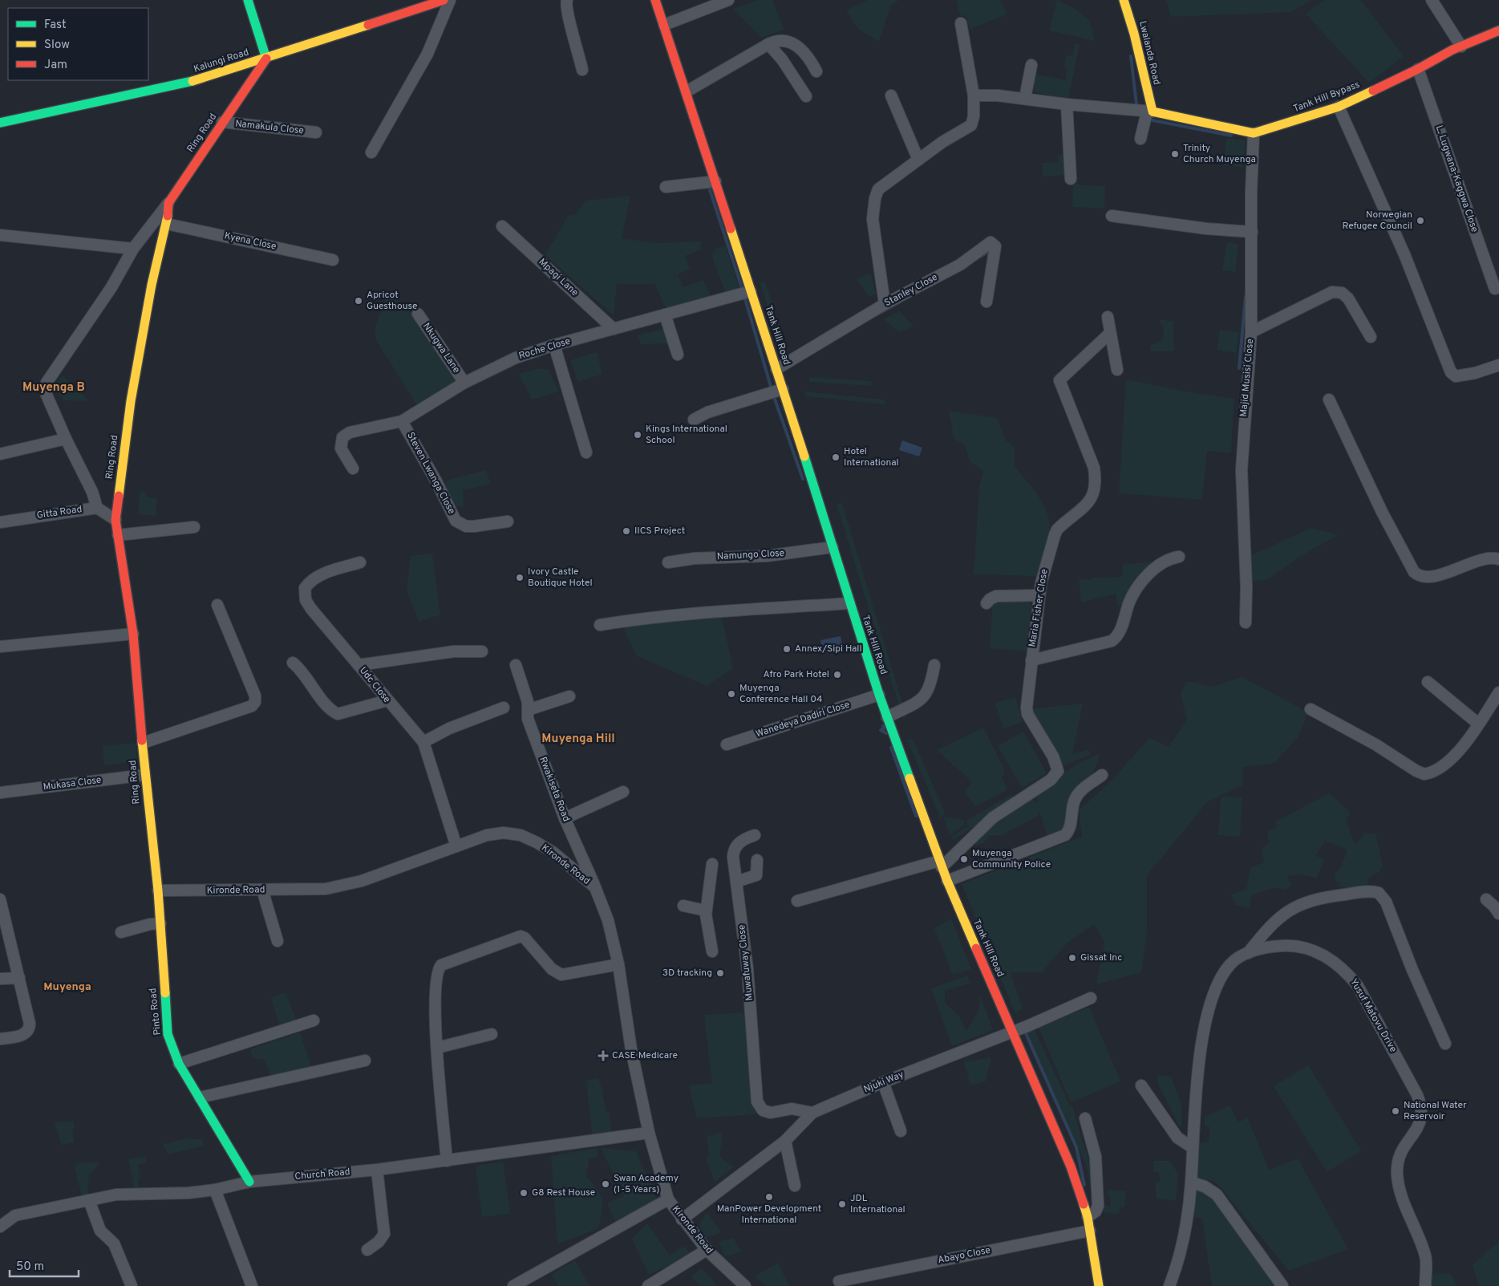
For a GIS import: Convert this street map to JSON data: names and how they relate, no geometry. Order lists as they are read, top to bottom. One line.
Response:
{"streets":{"street":["Lwalanda Road","Kalungi Road","Tank Hill Bypass","Namakula Close","Ring Road","L. Lugwana-Kaggwa Close","Kyena Close","Mpagi Lane","Stanley Close","Tank Hill Road","Nkugwa Lane","Roche Close","Majid Musisi Close","Steven Lwanga Close","Gitta Road","Namungo Close","Maria Fisher Close","Udc Close","Wanedeya Dadiri Close","Mukasa Close","Rwakiseta Road","Kironde Road","Muwafuway Close","Pinto Road","Yusuf Matovu Drive","Njuki Way","Church Road","Abayo Close"]},"crossings":[["Lwalanda Road","Tank Hill Bypass"],["Kalungi Road","Ring Road"],["Tank Hill Bypass","L. Lugwana-Kaggwa Close"],["Tank Hill Bypass","Majid Musisi Close"],["Namakula Close","Ring Road"],["Ring Road","Kyena Close"],["Ring Road","Gitta Road"],["Ring Road","Mukasa Close"],["Ring Road","Kironde Road"],["Ring Road","Pinto Road"],["Mpagi Lane","Roche Close"],["Stanley Close","Tank Hill Road"],["Tank Hill Road","Roche Close"],["Tank Hill Road","Namungo Close"],["Tank Hill Road","Maria Fisher Close"],["Tank Hill Road","Wanedeya Dadiri Close"],["Tank Hill Road","Njuki Way"],["Tank Hill Road","Abayo Close"],["Nkugwa Lane","Roche Close"],["Roche Close","Steven Lwanga Close"],["Udc Close","Kironde Road"],["Rwakiseta Road","Kironde Road"],["Kironde Road","Pinto Road"],["Kironde Road","Church Road"],["Muwafuway Close","Njuki Way"],["Pinto Road","Church Road"]],"districts":["Muyenga B","Muyenga Hill","Muyenga"],"places":{"other":["Trinity Church Muyenga","Norwegian Refugee Council","Apricot Guesthouse","Kings International School","Hotel International","IICS Project","Ivory Castle Boutique Hotel","Annex/Sipi Hall","Afro Park Hotel","Muyenga Conference Hall 04","Muyenga Community Police","Gissat Inc","3D tracking","National Water Reservoir","Swan Academy (1-5 Years)","G8 Rest House","ManPower Development International","JDL International"],"health":["CASE Medicare"]},"legend":["Fast","Slow","Jam"],"scale_bar":"50 m"}
